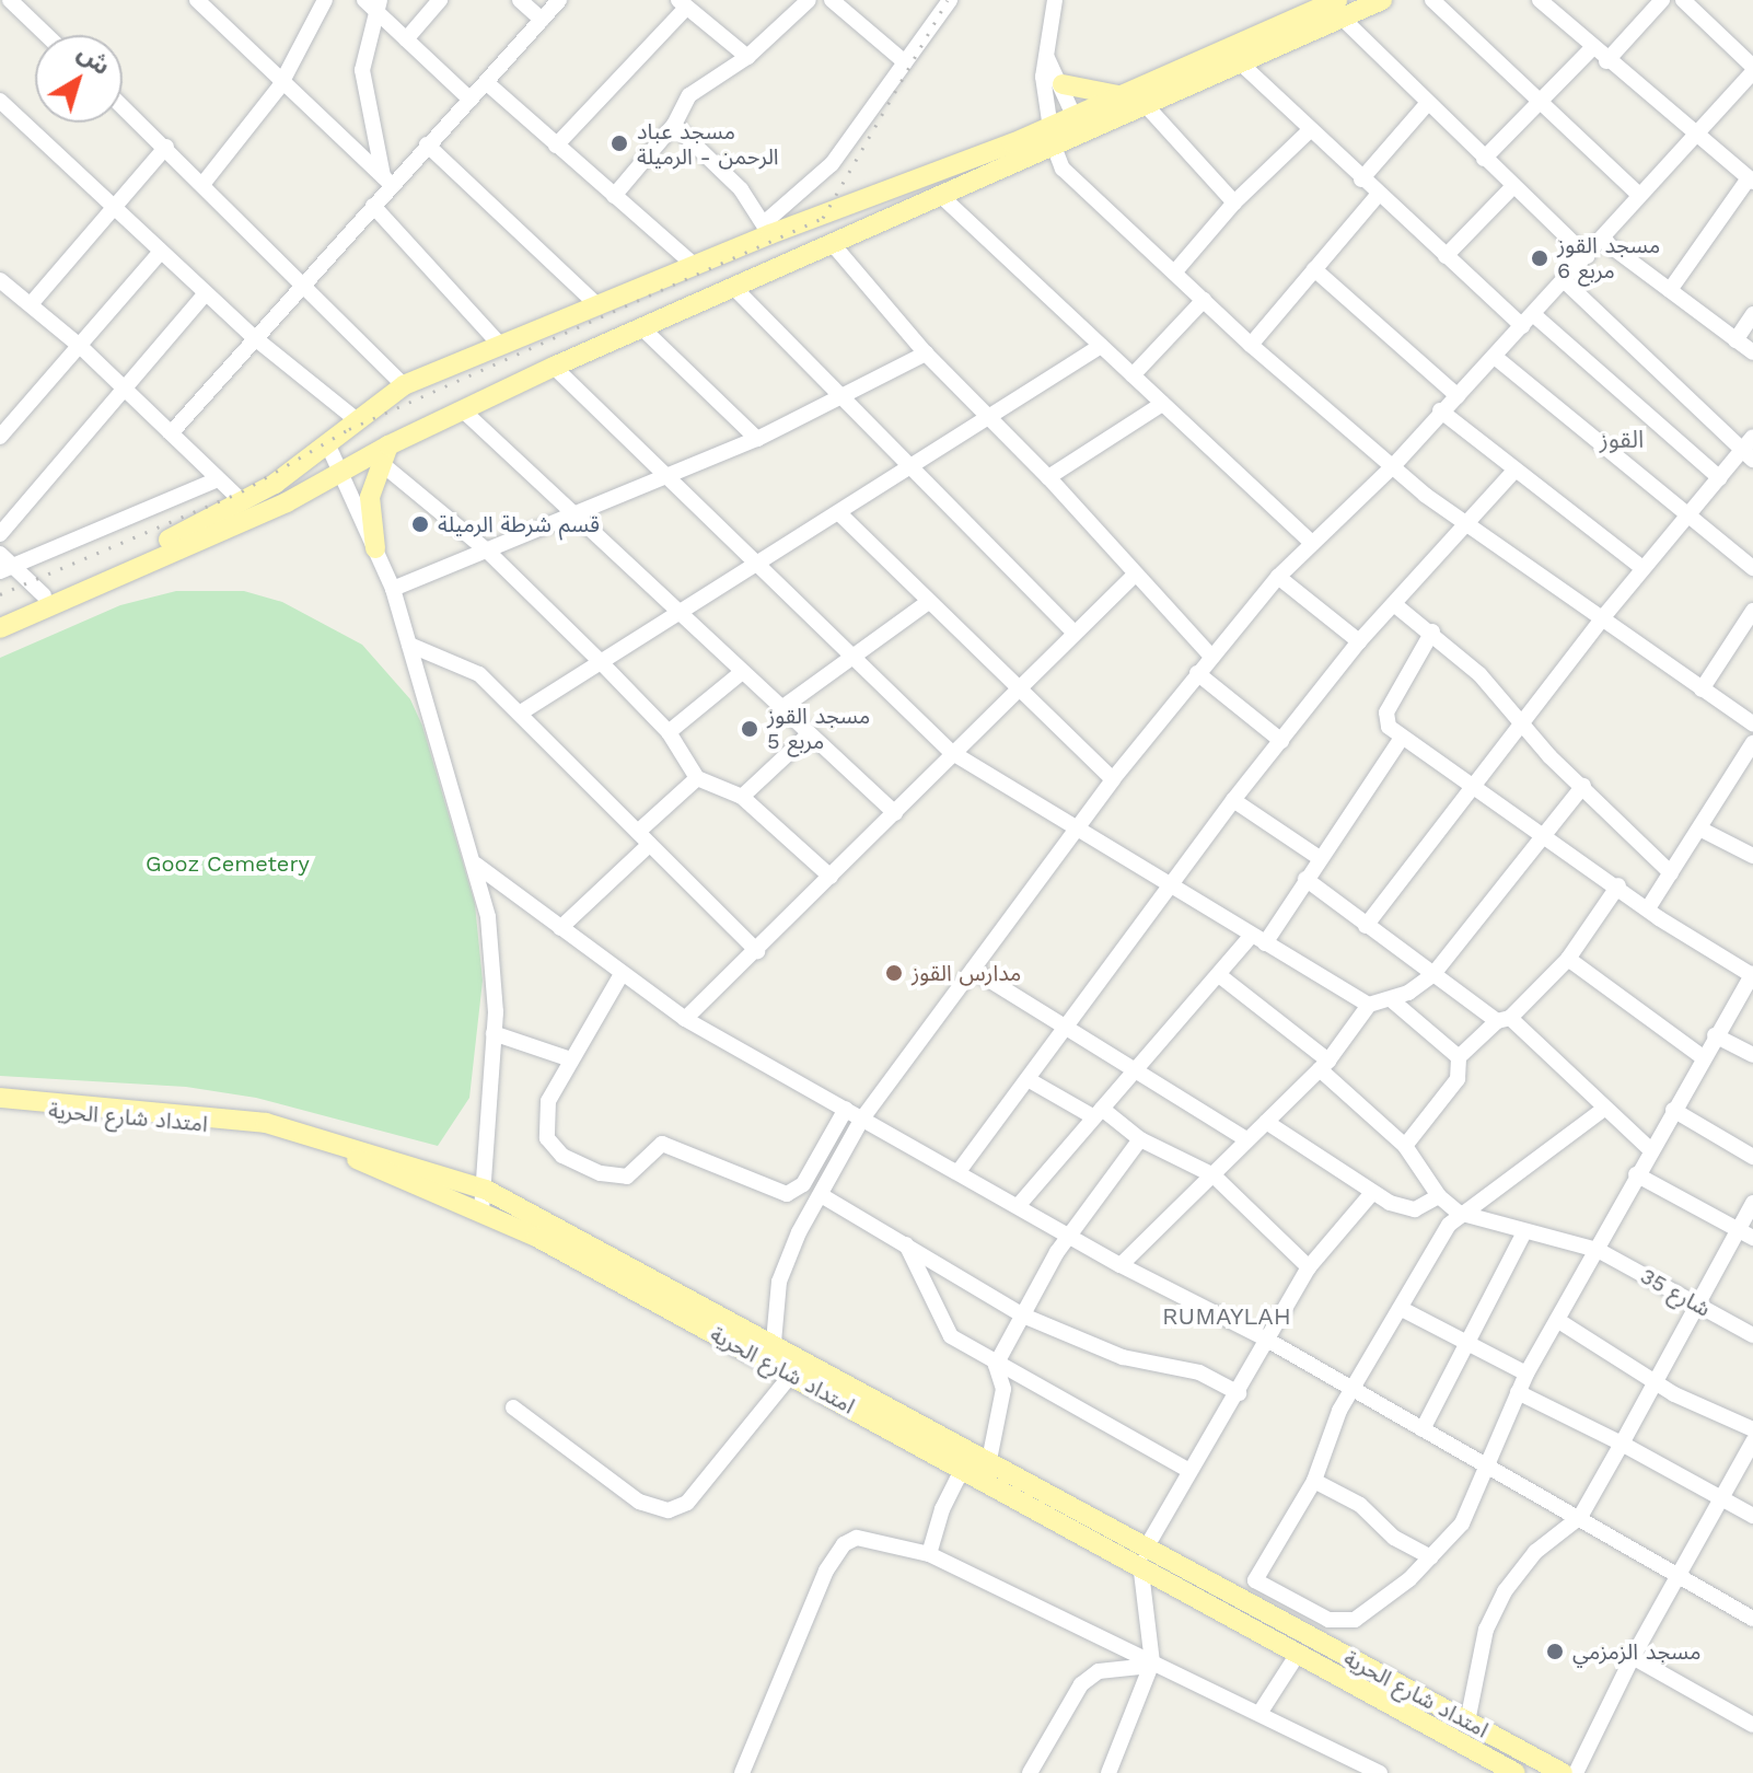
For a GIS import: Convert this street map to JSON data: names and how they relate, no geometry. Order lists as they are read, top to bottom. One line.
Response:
{"streets":{"main road":["امتداد شارع الحرية"],"street":["شارع 35"]},"districts":["القوز","RUMAYLAH"],"parks":["Gooz Cemetery"],"places":["مسجد عباد الرحمن - الرميلة","مسجد القوز مربع 6","قسم شرطة الرميلة","مسجد القوز مربع 5","مدارس القوز","مسجد الزمزمي"],"north":"top right"}
